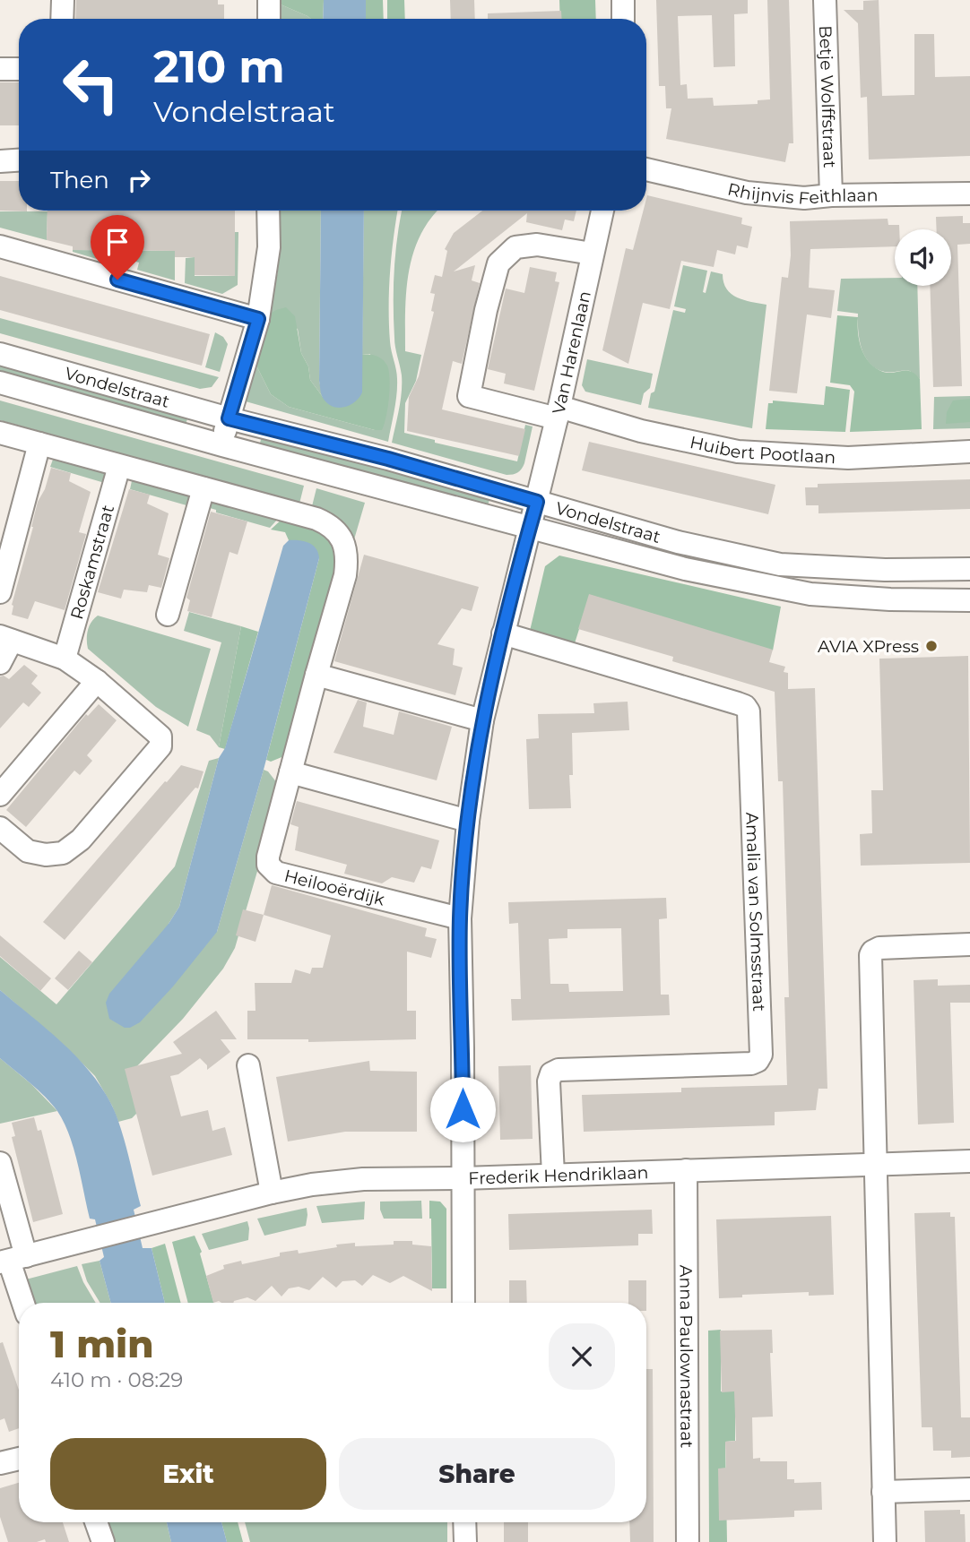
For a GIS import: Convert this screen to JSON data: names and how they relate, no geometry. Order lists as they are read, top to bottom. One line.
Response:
{"streets":{"street":["Betje Wolffstraat","Rhijnvis Feithlaan","Van Harenlaan","Vondelstraat","Huibert Pootlaan","Roskamstraat","Heilooërdijk","Amalia van Solmsstraat","Frederik Hendriklaan","Anna Paulownastraat"]},"crossings":[["Betje Wolffstraat","Rhijnvis Feithlaan"],["Van Harenlaan","Vondelstraat"],["Van Harenlaan","Huibert Pootlaan"],["Amalia van Solmsstraat","Frederik Hendriklaan"],["Frederik Hendriklaan","Anna Paulownastraat"]],"places":["AVIA XPress"],"page":{"turn":["210 m","Vondelstraat"],"then":"Then","heading":["1 min","410 m · 08:29"],"buttons":["Exit","Share"]}}
